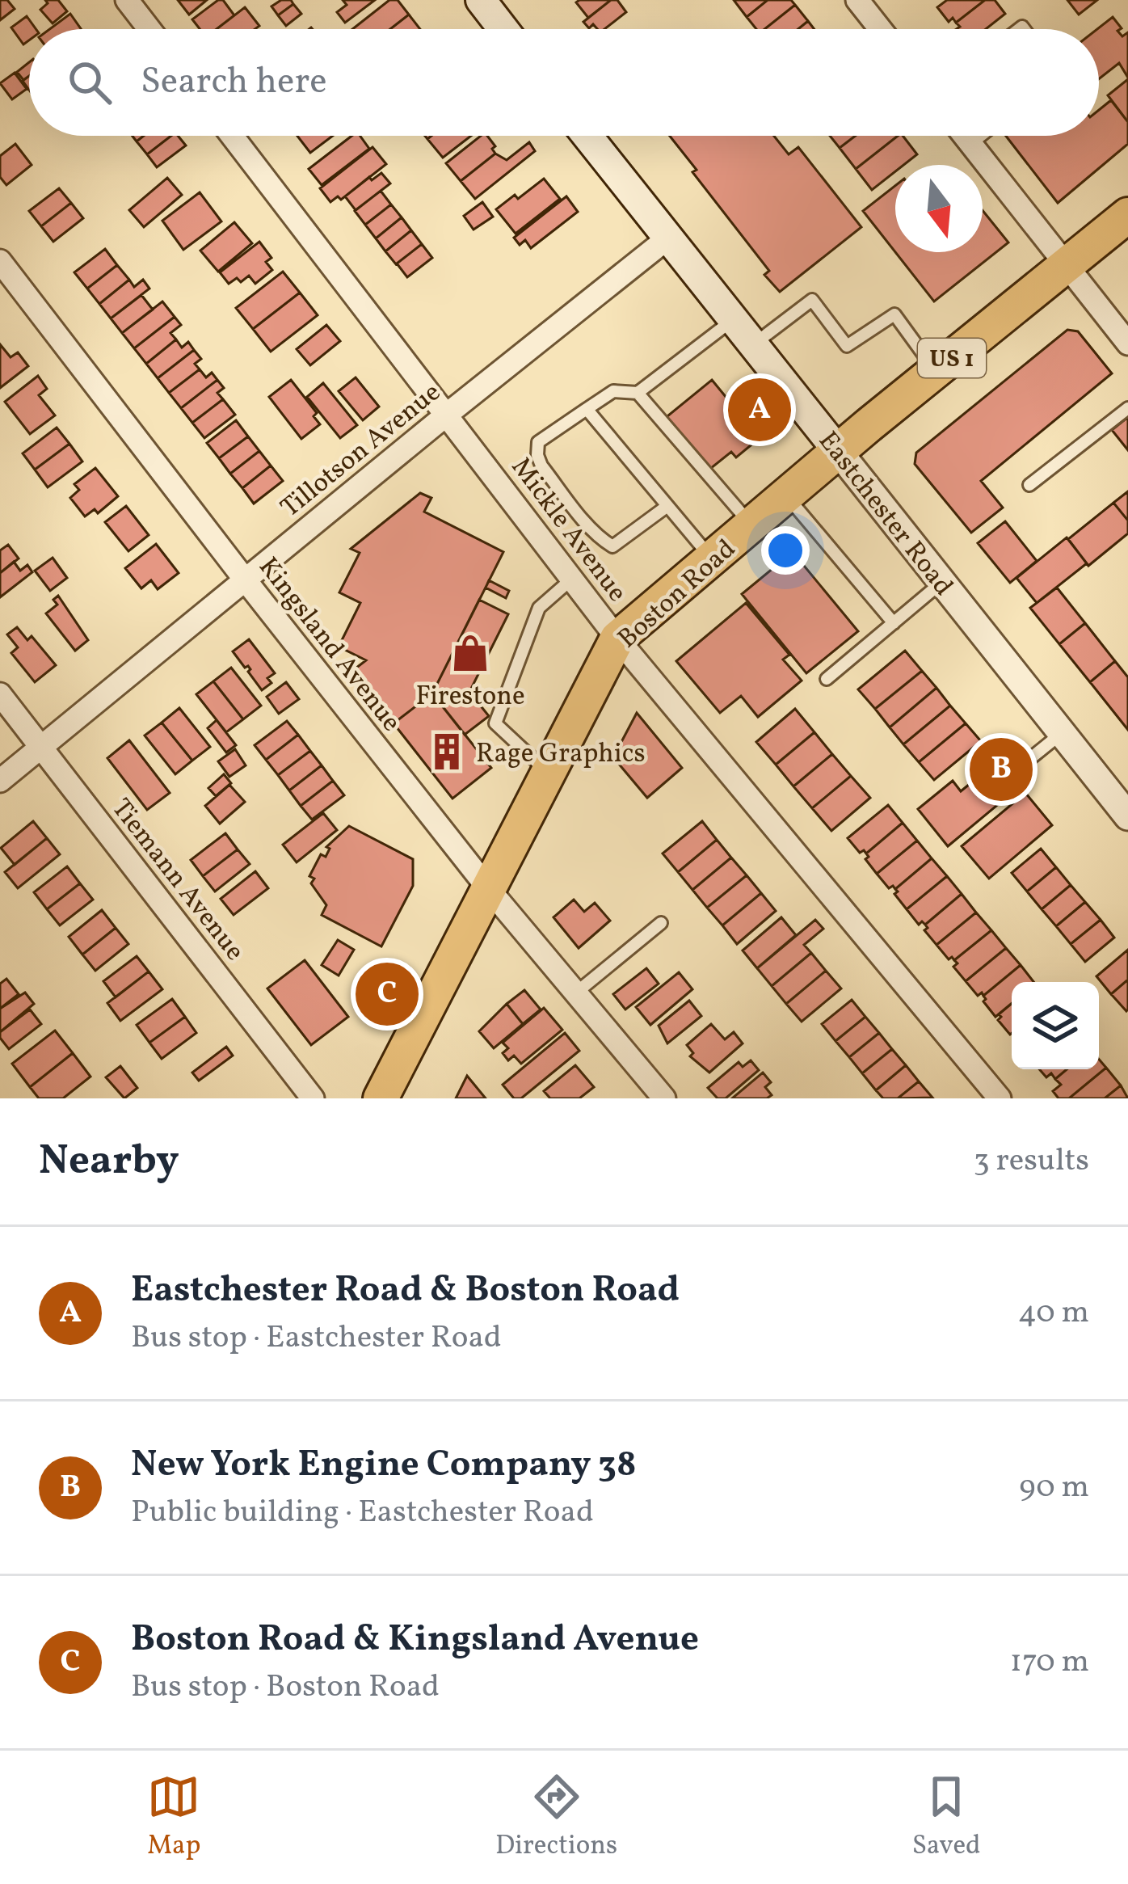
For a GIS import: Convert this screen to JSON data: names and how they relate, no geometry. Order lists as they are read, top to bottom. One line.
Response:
{"streets":{"main road":["US 1","Eastchester Road","Boston Road"],"street":["Tillotson Avenue","Mickle Avenue","Kingsland Avenue","Tiemann Avenue"]},"crossings":[["Tillotson Avenue","Eastchester Road"],["Tillotson Avenue","Mickle Avenue"],["Tillotson Avenue","Kingsland Avenue"],["Tillotson Avenue","Tiemann Avenue"],["Eastchester Road","Boston Road"],["Mickle Avenue","Boston Road"],["Boston Road","Kingsland Avenue"]],"places":{"shop":["Firestone"],"building":["Rage Graphics"]},"north":"bottom","page":{"search":"Search here","pins":["A","B","C"],"heading":["Nearby","3 results"],"list":[{"mark":"A","name":"Eastchester Road & Boston Road","note":"Bus stop · Eastchester Road","value":"40 m"},{"mark":"B","name":"New York Engine Company 38","note":"Public building · Eastchester Road","value":"90 m"},{"mark":"C","name":"Boston Road & Kingsland Avenue","note":"Bus stop · Boston Road","value":"170 m"}],"nav":["Map","Directions","Saved"]}}
